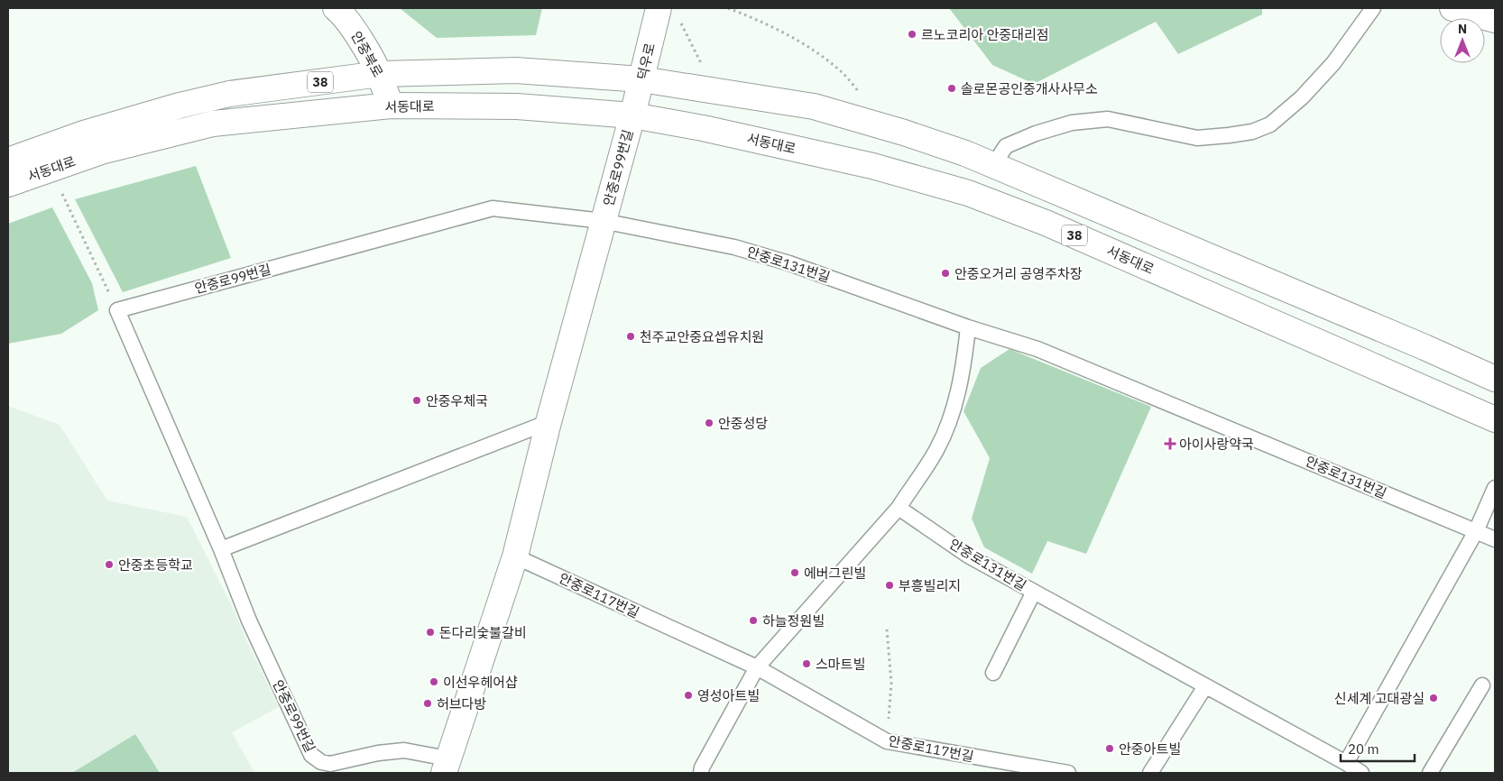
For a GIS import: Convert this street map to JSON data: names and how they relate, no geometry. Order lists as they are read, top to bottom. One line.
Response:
{"streets":{"main road":["안중북로","덕우로","38","서동대로","안중로99번길"],"lane":["안중로131번길","안중로117번길"]},"crossings":[["안중북로","서동대로"],["덕우로","서동대로"],["덕우로","안중로99번길"],["서동대로","안중로99번길"],["안중로99번길","안중로131번길"],["안중로99번길","안중로117번길"]],"places":{"other":["르노코리아 안중대리점","솔로몬공인중개사사무소","안중오거리 공영주차장","천주교안중요셉유치원","안중우체국","안중성당","안중초등학교","에버그린빌","부흥빌리지","하늘정원빌","돈다리숯불갈비","스마트빌","이선우헤어샵","영성아트빌","신세계 고대광실","허브다방","안중아트빌"],"health":["아이사랑약국"]},"scale_bar":"20 m","north":"top"}
